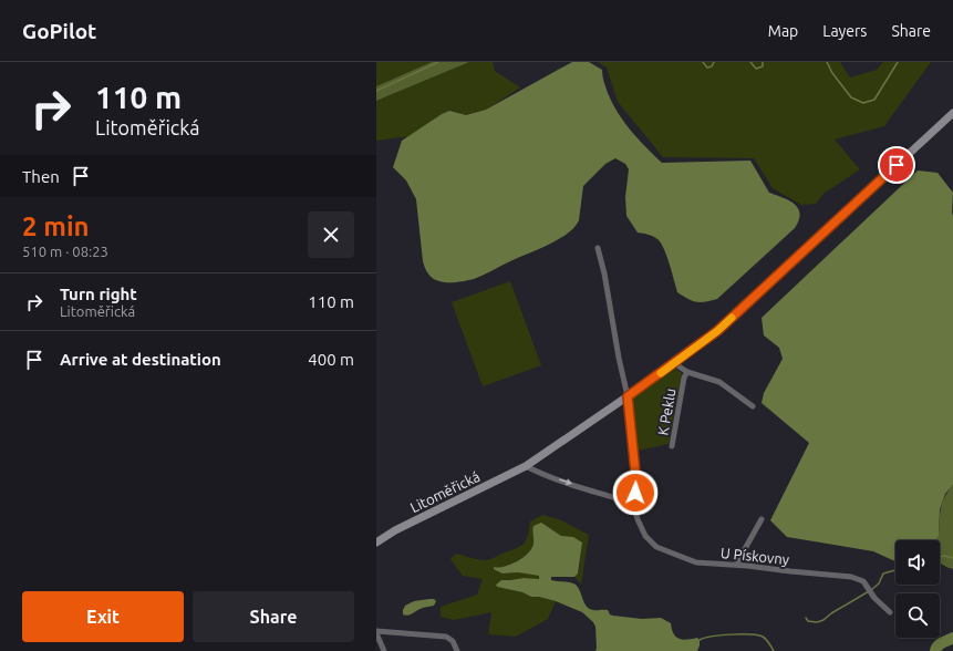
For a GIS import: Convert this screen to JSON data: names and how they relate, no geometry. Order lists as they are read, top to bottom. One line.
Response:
{"streets":{"street":["K Peklu","Litoměřická","U Pískovny"]},"crossings":[["K Peklu","Litoměřická"]],"page":{"header":"GoPilot","nav":["Map","Layers","Share"],"turn":["110 m","Litoměřická"],"then":"Then","heading":["2 min","510 m · 08:23"],"list":[{"name":"Turn right","note":"Litoměřická","value":"110 m"},{"name":"Arrive at destination","value":"400 m"}],"buttons":["Exit","Share"]}}
